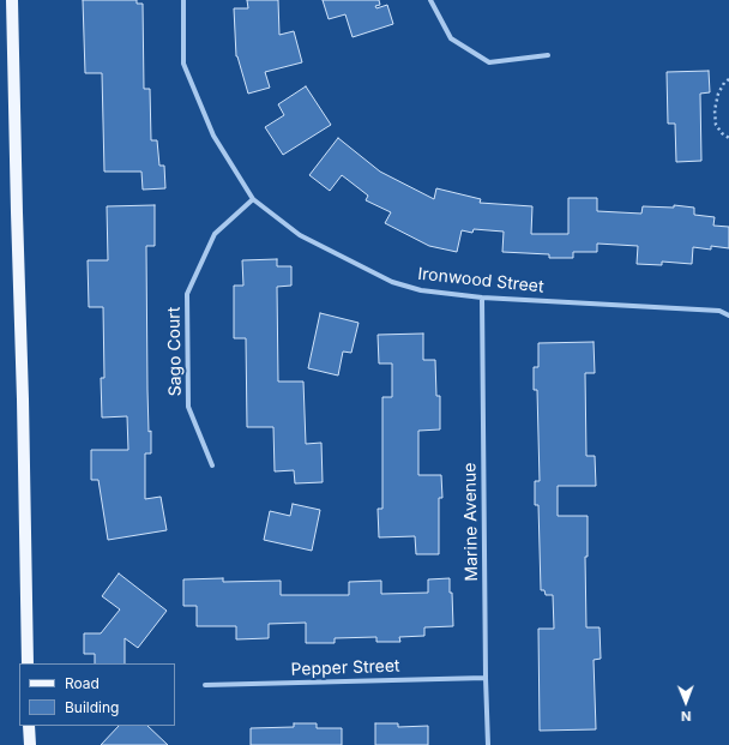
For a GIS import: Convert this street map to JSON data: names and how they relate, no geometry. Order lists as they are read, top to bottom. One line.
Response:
{"streets":{"street":["Ironwood Street","Sago Court","Marine Avenue","Pepper Street"]},"crossings":[["Ironwood Street","Sago Court"],["Ironwood Street","Marine Avenue"],["Marine Avenue","Pepper Street"]],"legend":["Road","Building"],"north":"bottom"}
